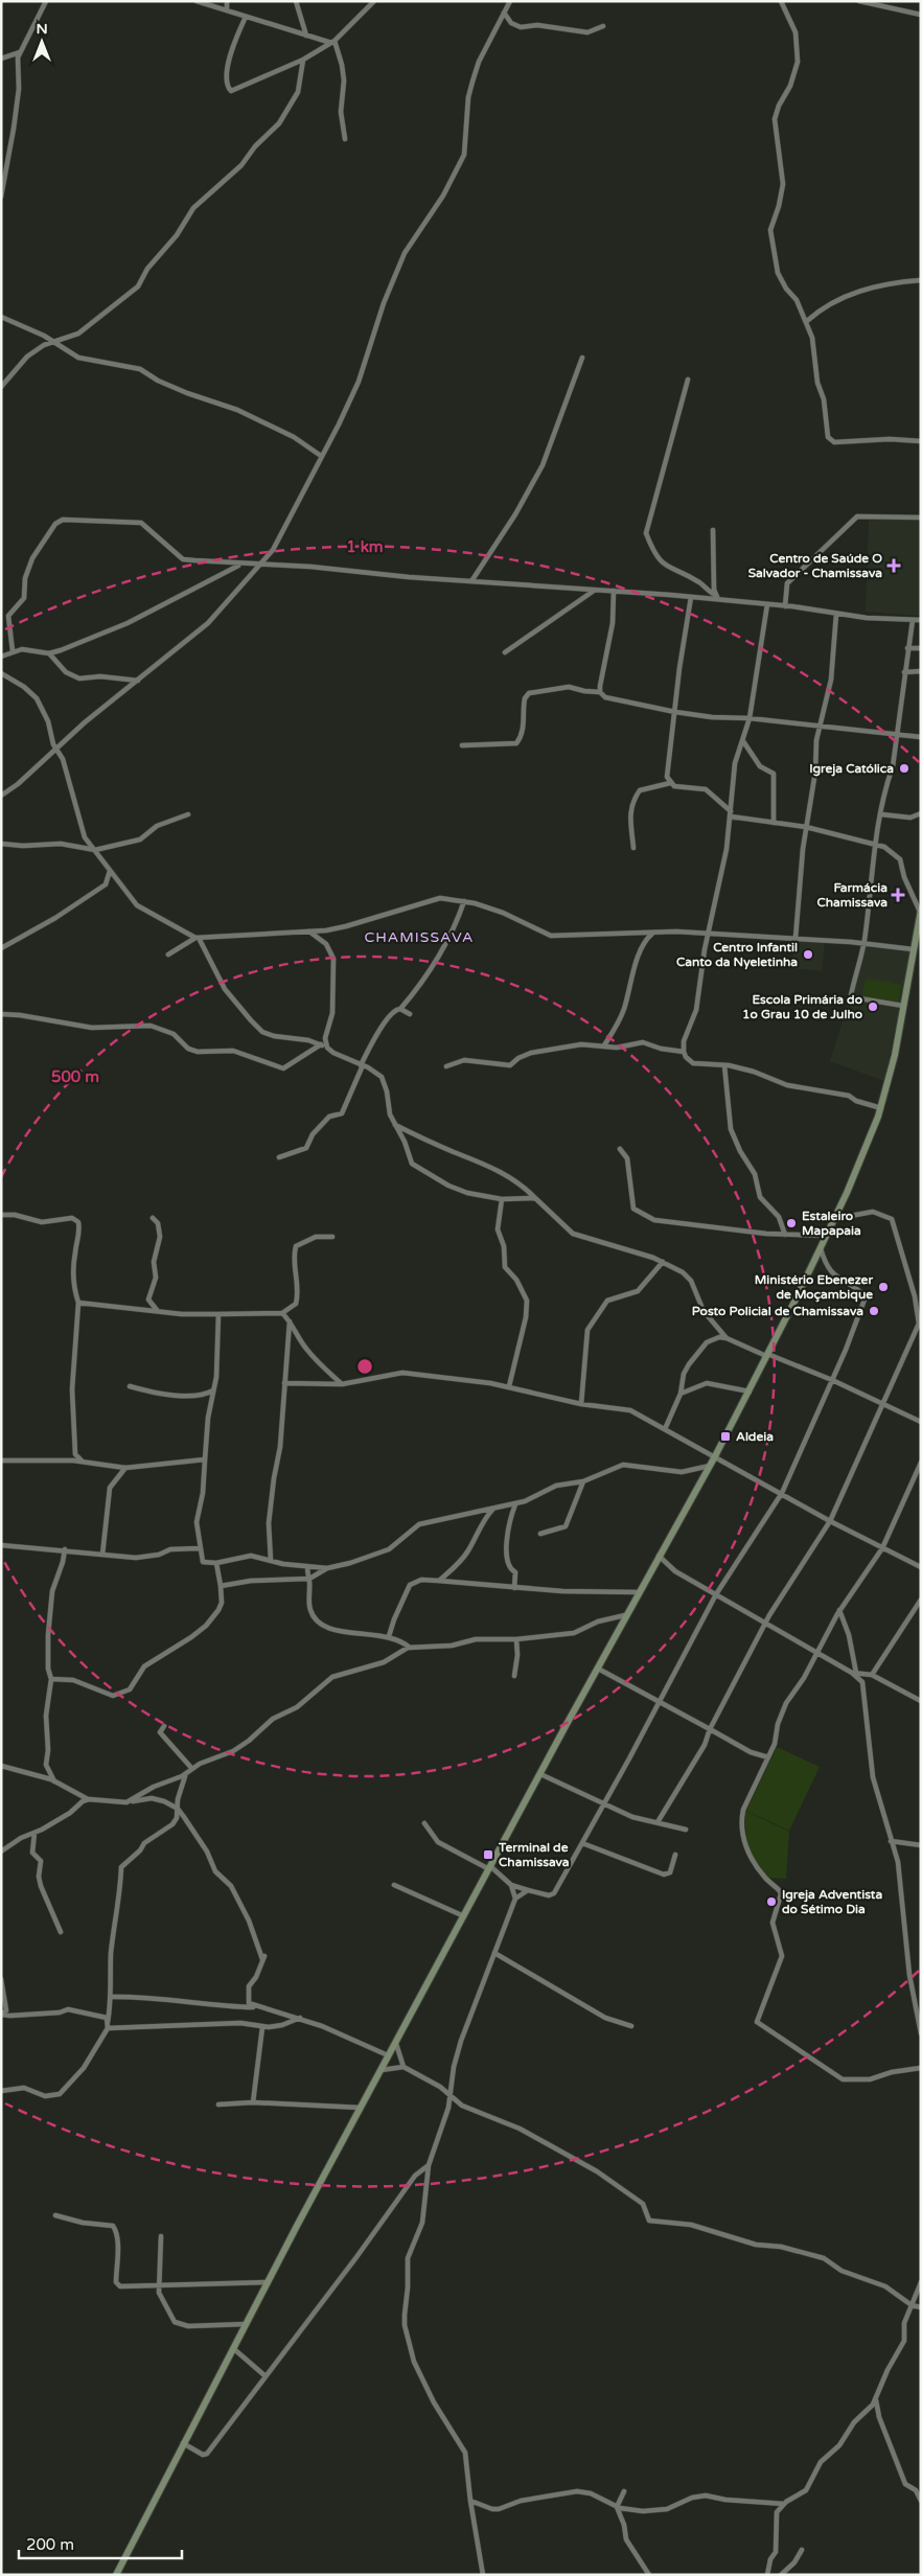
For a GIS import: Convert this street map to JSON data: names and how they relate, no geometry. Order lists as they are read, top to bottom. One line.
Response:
{"districts":["CHAMISSAVA"],"places":{"health":["Centro de Saúde O Salvador - Chamissava","Farmácia Chamissava"],"other":["Igreja Católica","Centro Infantil Canto da Nyeletinha","Escola Primária do 1o Grau 10 de Julho","Estaleiro Mapapaia","Ministério Ebenezer de Moçambique","Posto Policial de Chamissava","Igreja Adventista do Sétimo Dia"],"transit":["Aldeia","Terminal de Chamissava"]},"scale_bar":"200 m","north":"top","rings":["1 km","500 m"]}
